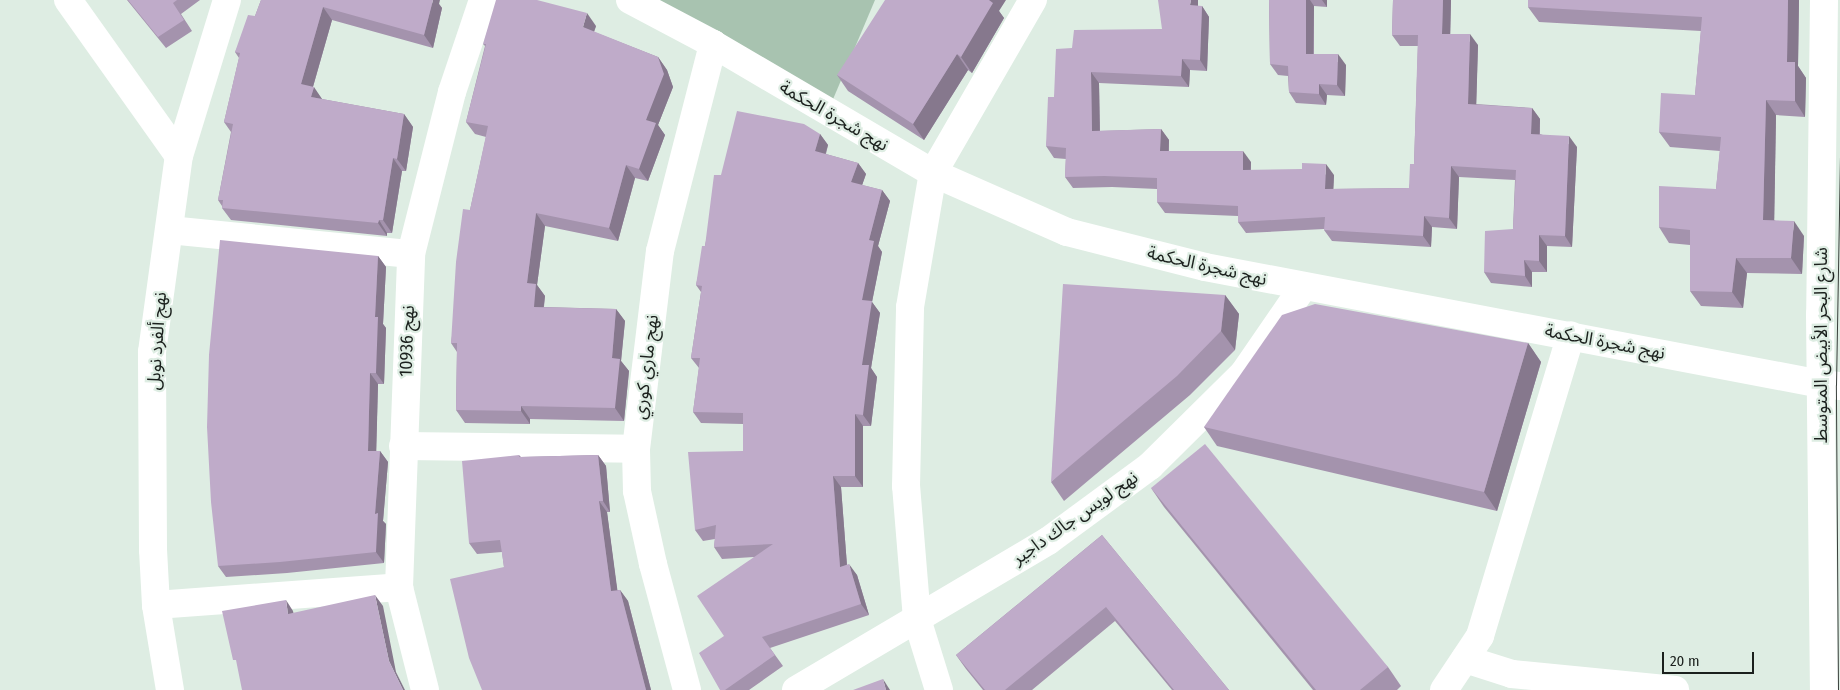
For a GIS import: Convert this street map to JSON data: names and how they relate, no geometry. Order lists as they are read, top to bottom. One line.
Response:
{"streets":{"street":["نهج شجرة الحكمة","نهج ألفرد نوبل","نهج 10936","شارع البحر الأبيض المتوسط","نهج ماري كوري","نهج لويس جاك داجير"]},"crossings":[["نهج شجرة الحكمة","شارع البحر الأبيض المتوسط"],["نهج شجرة الحكمة","نهج ماري كوري"],["نهج شجرة الحكمة","نهج لويس جاك داجير"]],"scale_bar":"20 m"}
